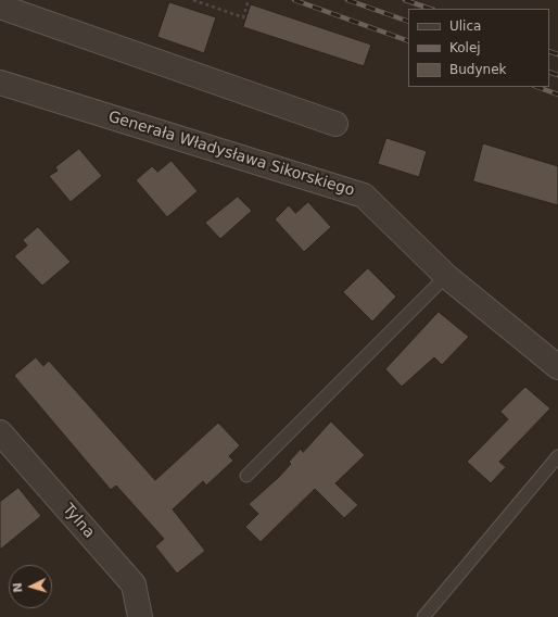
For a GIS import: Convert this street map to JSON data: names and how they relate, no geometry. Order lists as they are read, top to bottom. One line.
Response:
{"streets":{"street":["Generała Władysława Sikorskiego","Tylna"]},"legend":["Ulica","Kolej","Budynek"],"north":"left"}
